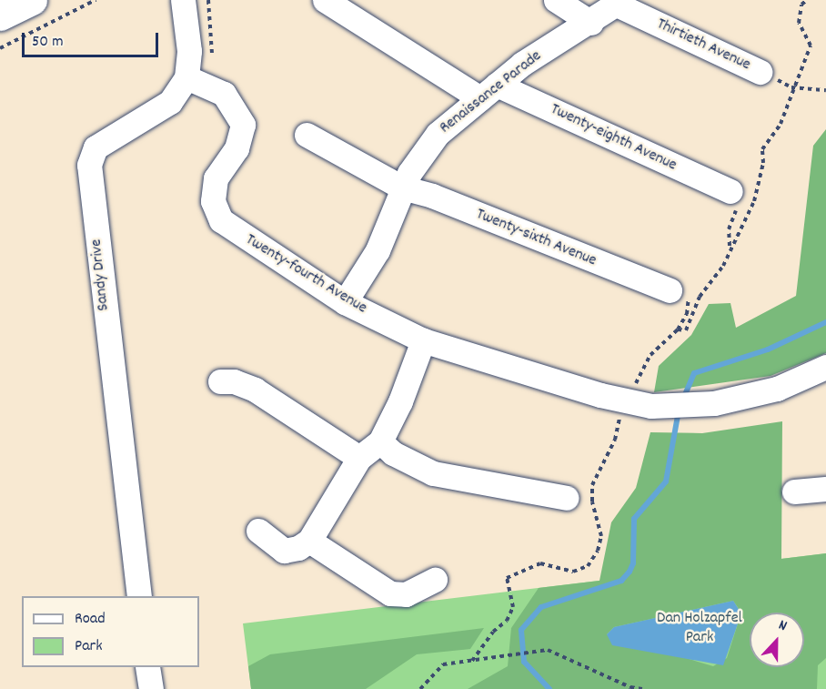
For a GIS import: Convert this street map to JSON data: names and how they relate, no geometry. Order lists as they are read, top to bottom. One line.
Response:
{"streets":{"street":["Thirtieth Avenue","Renaissance Parade","Twenty-eighth Avenue","Twenty-sixth Avenue","Sandy Drive","Twenty-fourth Avenue"]},"crossings":[["Thirtieth Avenue","Renaissance Parade"],["Renaissance Parade","Twenty-eighth Avenue"],["Renaissance Parade","Twenty-sixth Avenue"],["Renaissance Parade","Twenty-fourth Avenue"],["Sandy Drive","Twenty-fourth Avenue"]],"parks":["Dan Holzapfel Park"],"legend":["Road","Park"],"scale_bar":"50 m","north":"top"}
